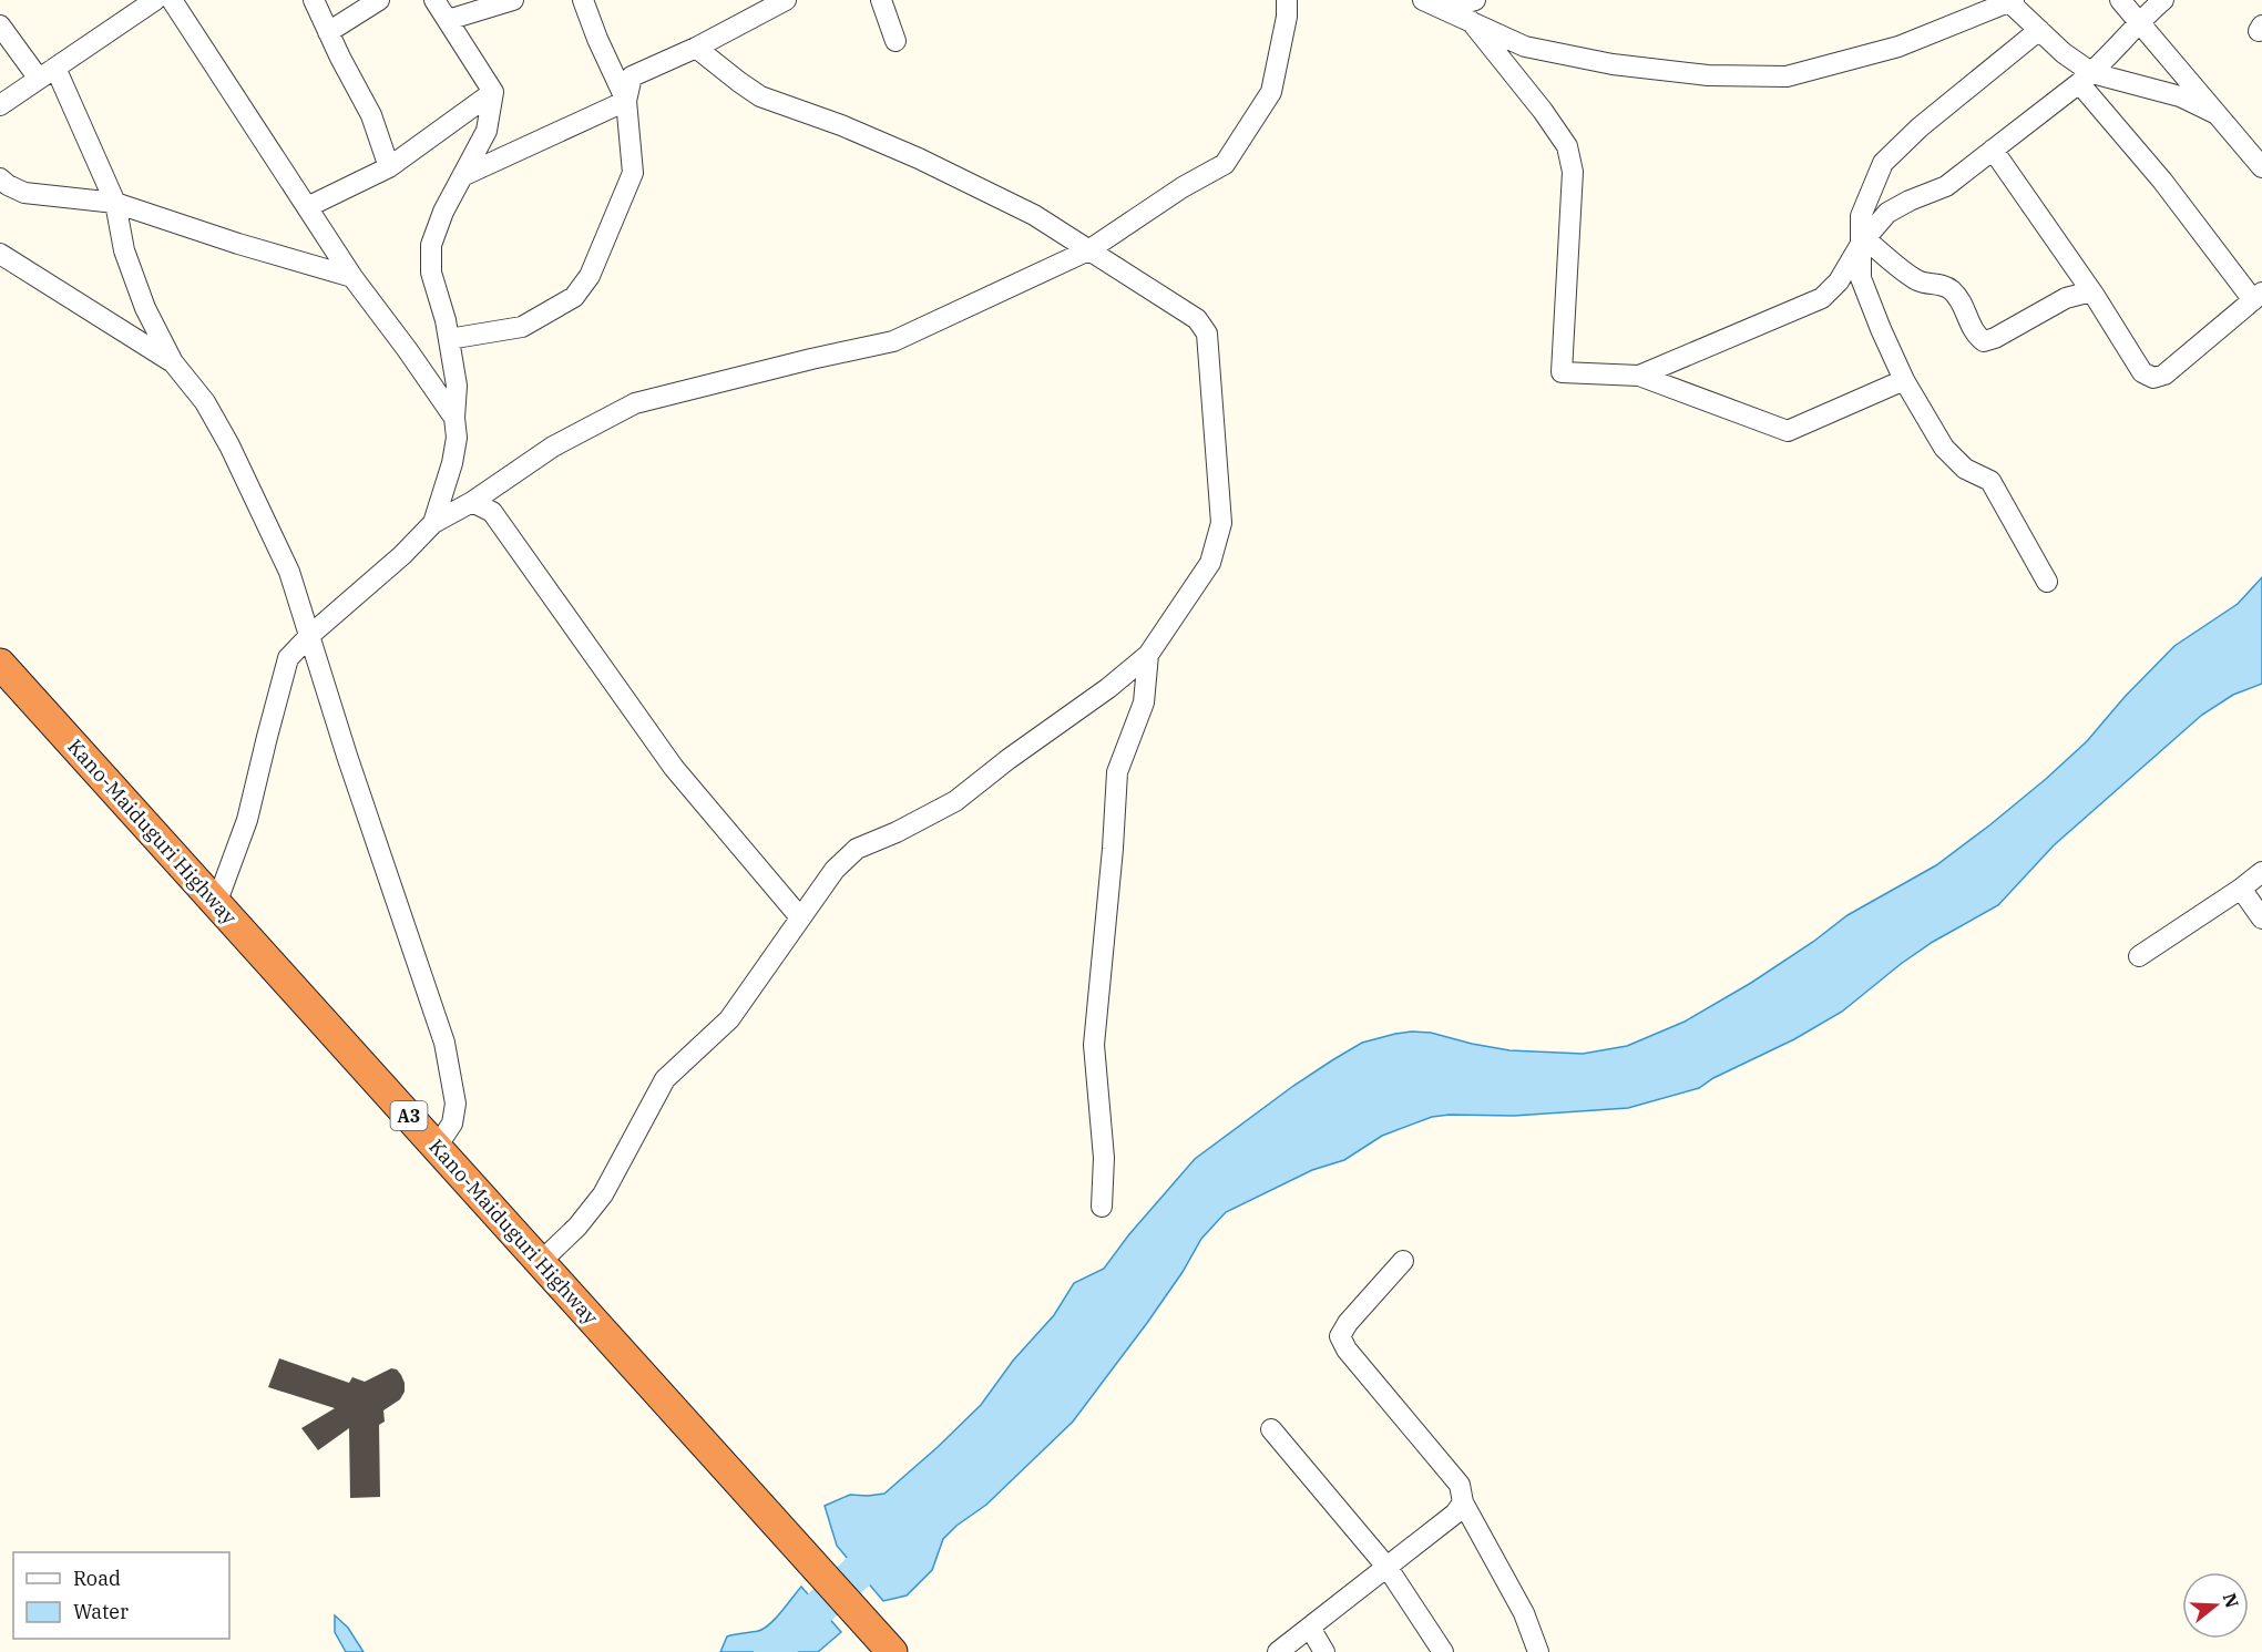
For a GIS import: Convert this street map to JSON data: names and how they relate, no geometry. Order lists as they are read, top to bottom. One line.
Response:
{"streets":{"highway":["Kano-Maiduguri Highway","A3"]},"legend":["Road","Water"],"north":"right"}
